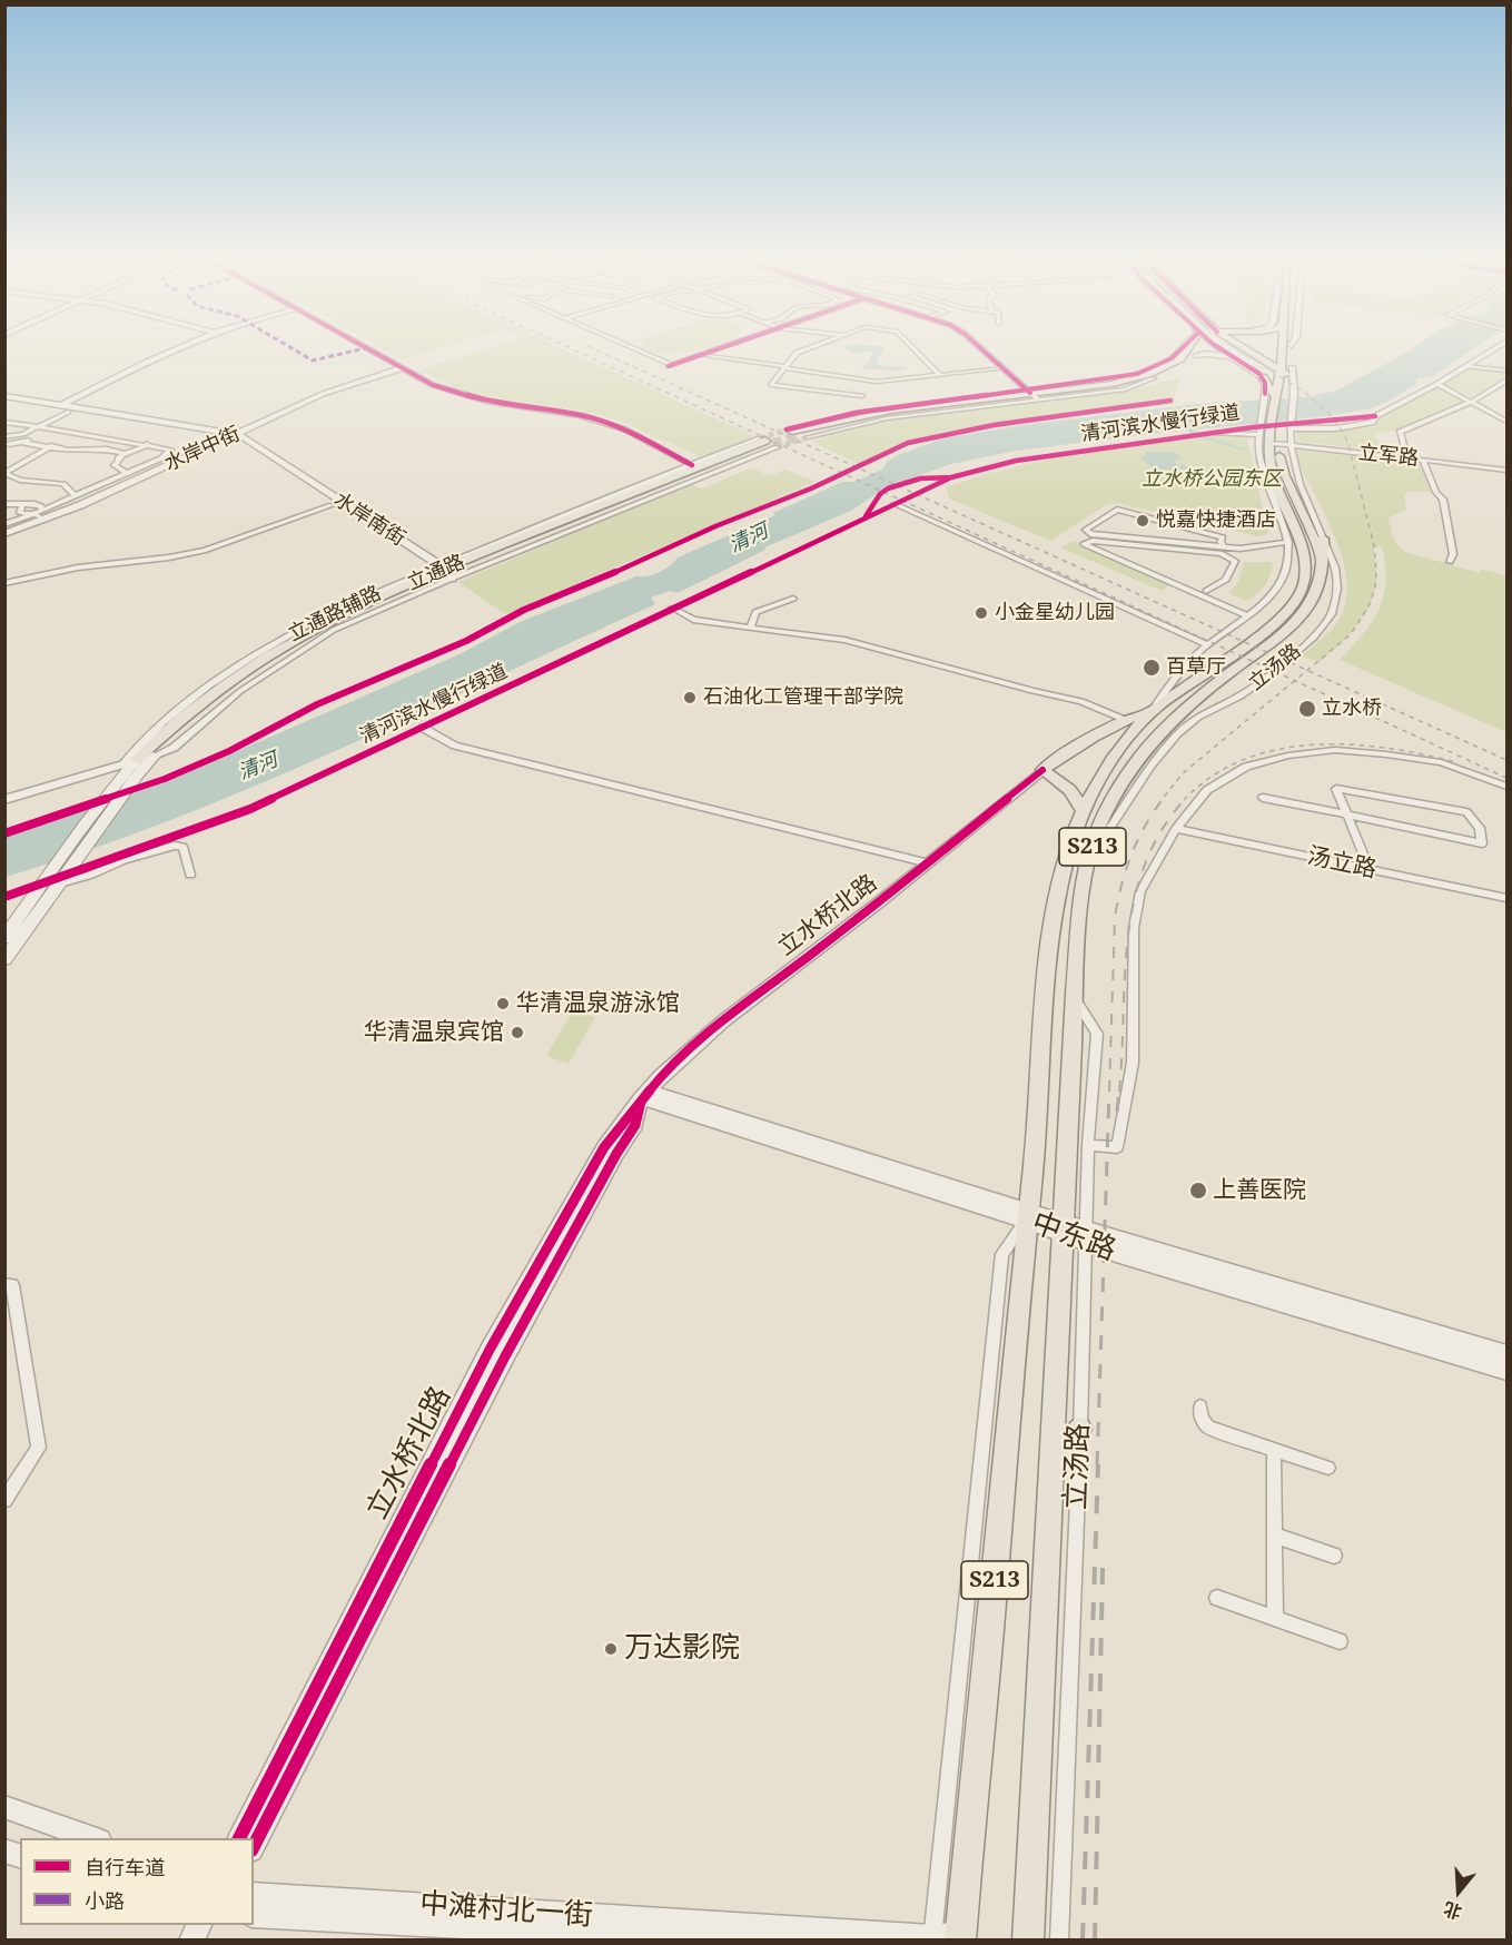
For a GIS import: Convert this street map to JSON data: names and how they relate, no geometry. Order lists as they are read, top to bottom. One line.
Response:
{"streets":{"main road":["立通路","立汤路","S213"],"street":["水岸中街","立军路","水岸南街","立通路辅路","汤立路","立水桥北路","中东路","中滩村北一街"],"cycle path":["清河滨水慢行绿道"]},"crossings":[["水岸中街","水岸南街"],["立军路","立汤路"],["水岸南街","立通路"],["水岸南街","立通路辅路"],["立通路","立通路辅路"],["立汤路","S213"],["立汤路","中东路"],["立汤路","中滩村北一街"],["S213","中东路"],["S213","中滩村北一街"],["立水桥北路","中东路"]],"water":["清河"],"parks":["立水桥公园东区"],"places":["悦嘉快捷酒店","小金星幼儿园","百草厅","石油化工管理干部学院","立水桥","华清温泉游泳馆","华清温泉宾馆","上善医院","万达影院"],"legend":["自行车道","小路"],"north":"bottom"}
